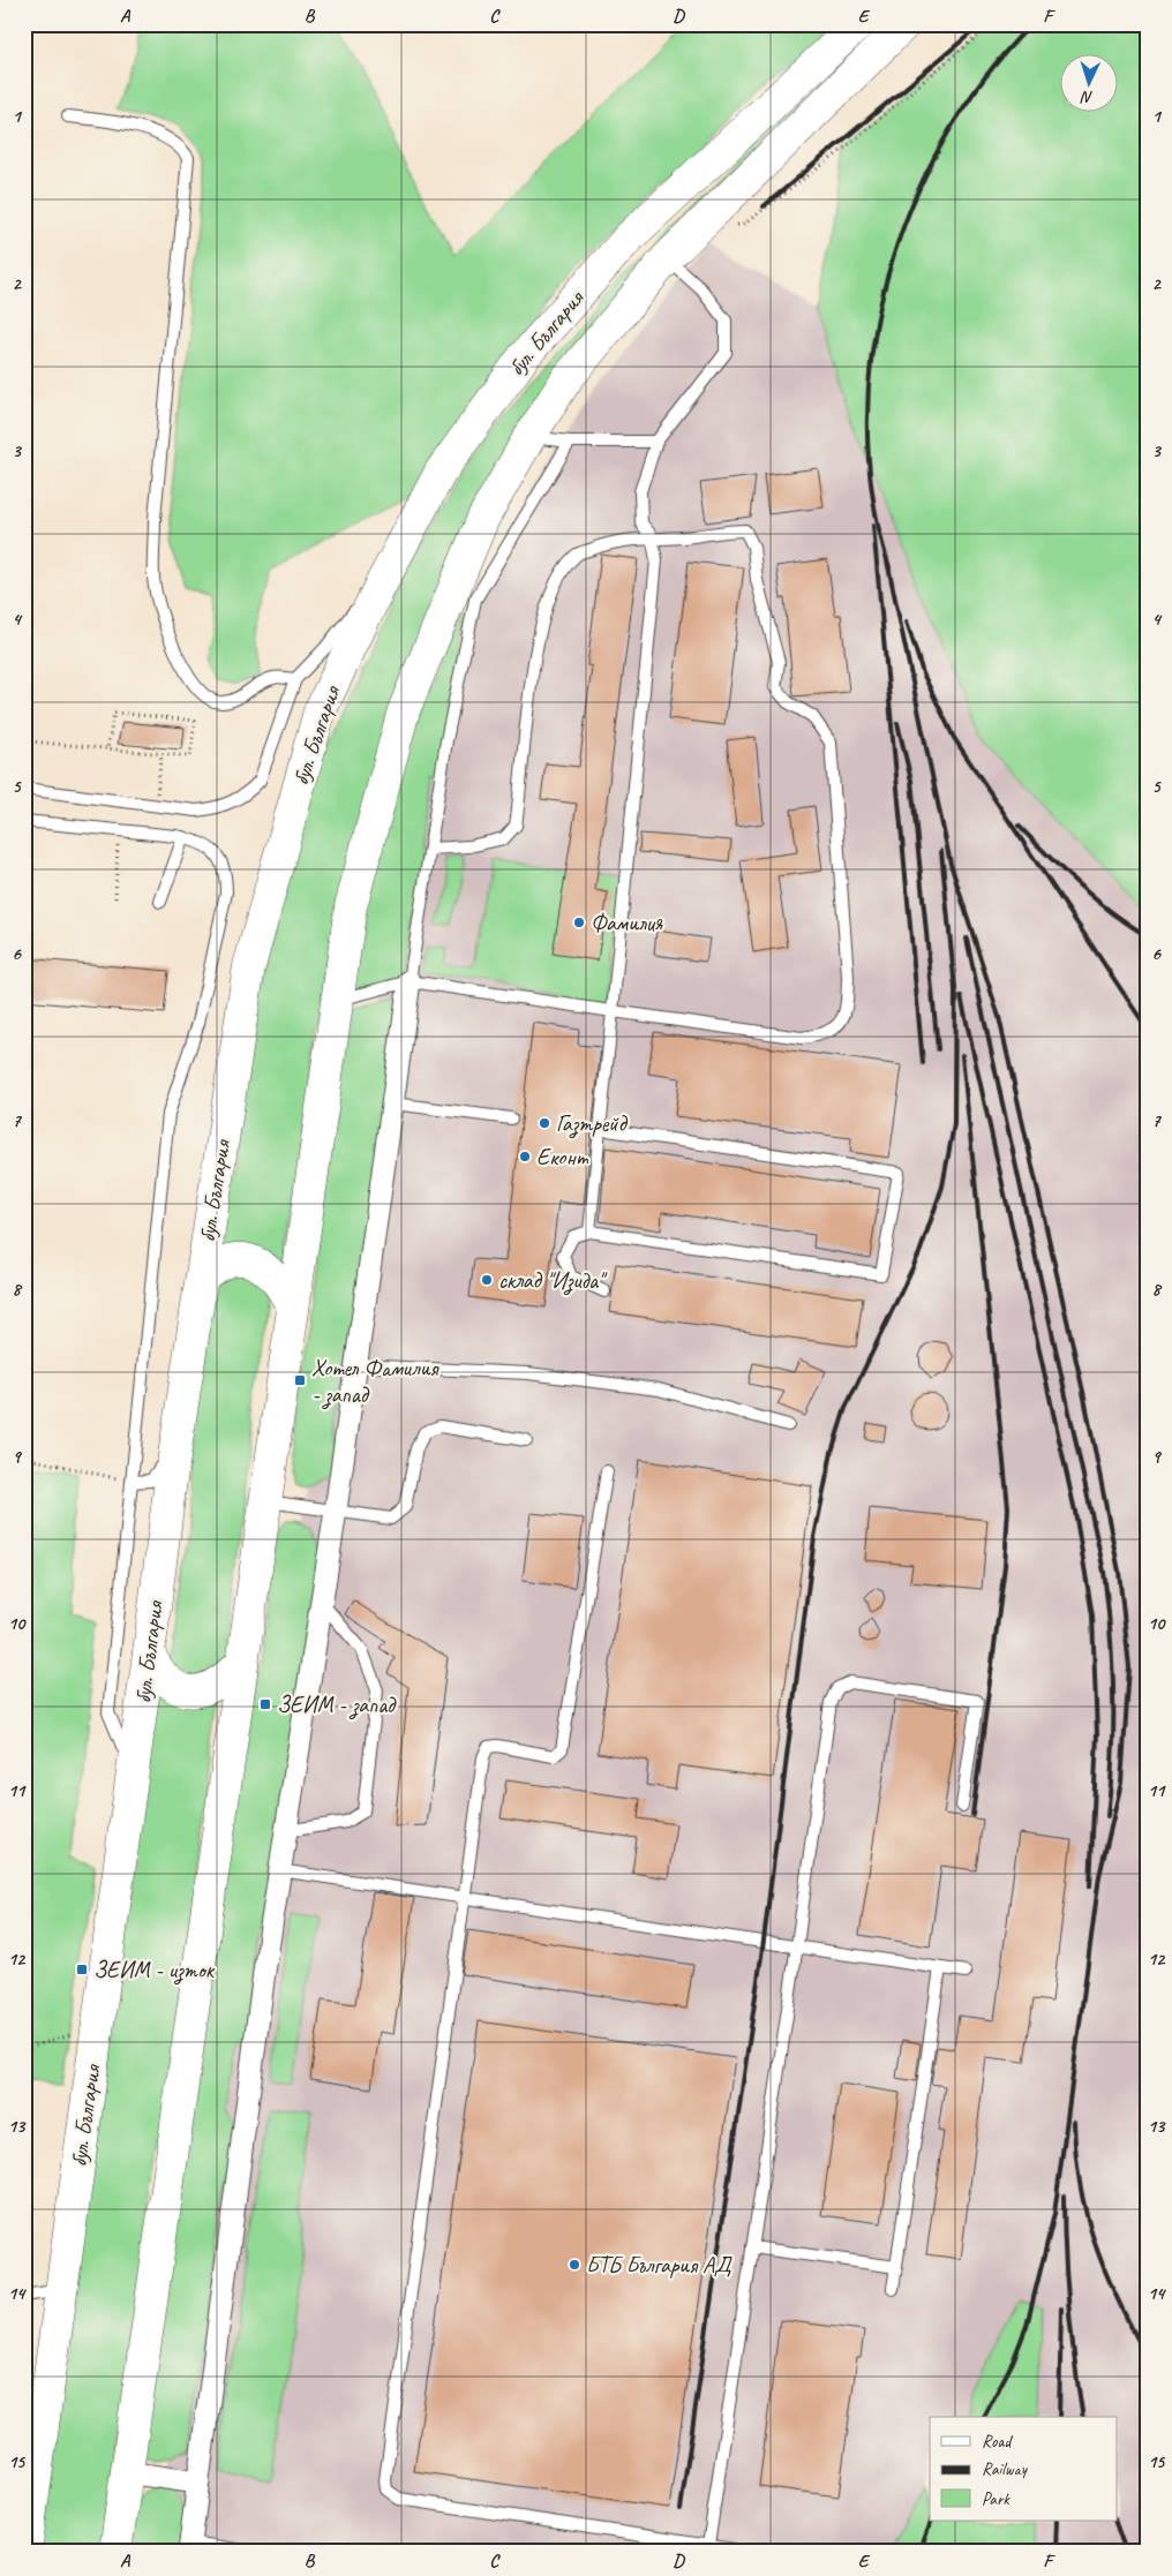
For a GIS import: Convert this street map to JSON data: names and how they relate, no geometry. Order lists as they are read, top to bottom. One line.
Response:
{"streets":{"highway":["бул. България"]},"places":{"other":["Фамилия","Газтрейд","Еконт","склад \"Изида\"","БТБ България АД"],"transit":["Хотел Фамилия - запад","ЗЕИМ - запад","ЗЕИМ - изток"]},"legend":["Road","Railway","Park"],"north":"bottom","grid":{"columns":["A","B","C","D","E","F"],"rows":["1","2","3","4","5","6","7","8","9","10","11","12","13","14","15"]}}
